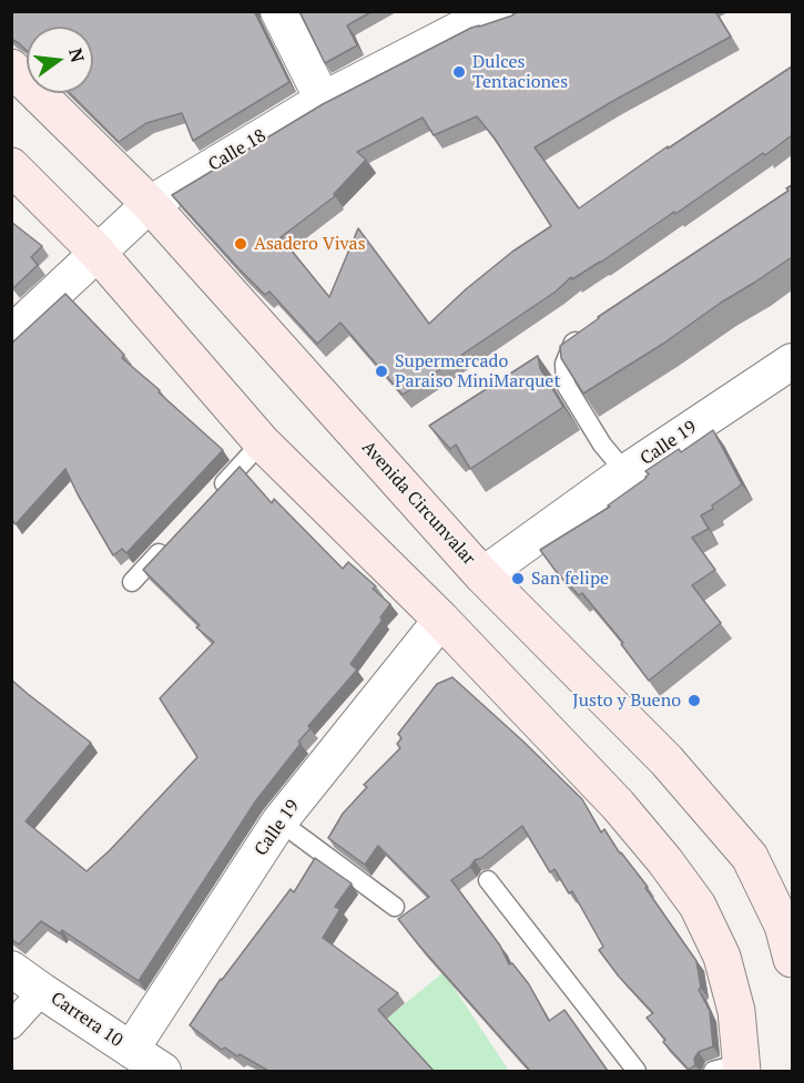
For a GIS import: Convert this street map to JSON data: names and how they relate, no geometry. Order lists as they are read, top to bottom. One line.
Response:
{"streets":{"main road":["Avenida Circunvalar"],"street":["Calle 18","Calle 19","Carrera 10"]},"crossings":[["Calle 18","Avenida Circunvalar"],["Calle 19","Avenida Circunvalar"],["Calle 19","Carrera 10"]],"places":["Dulces Tentaciones","Asadero Vivas","Supermercado Paraiso MiniMarquet","San felipe","Justo y Bueno"],"north":"right"}
